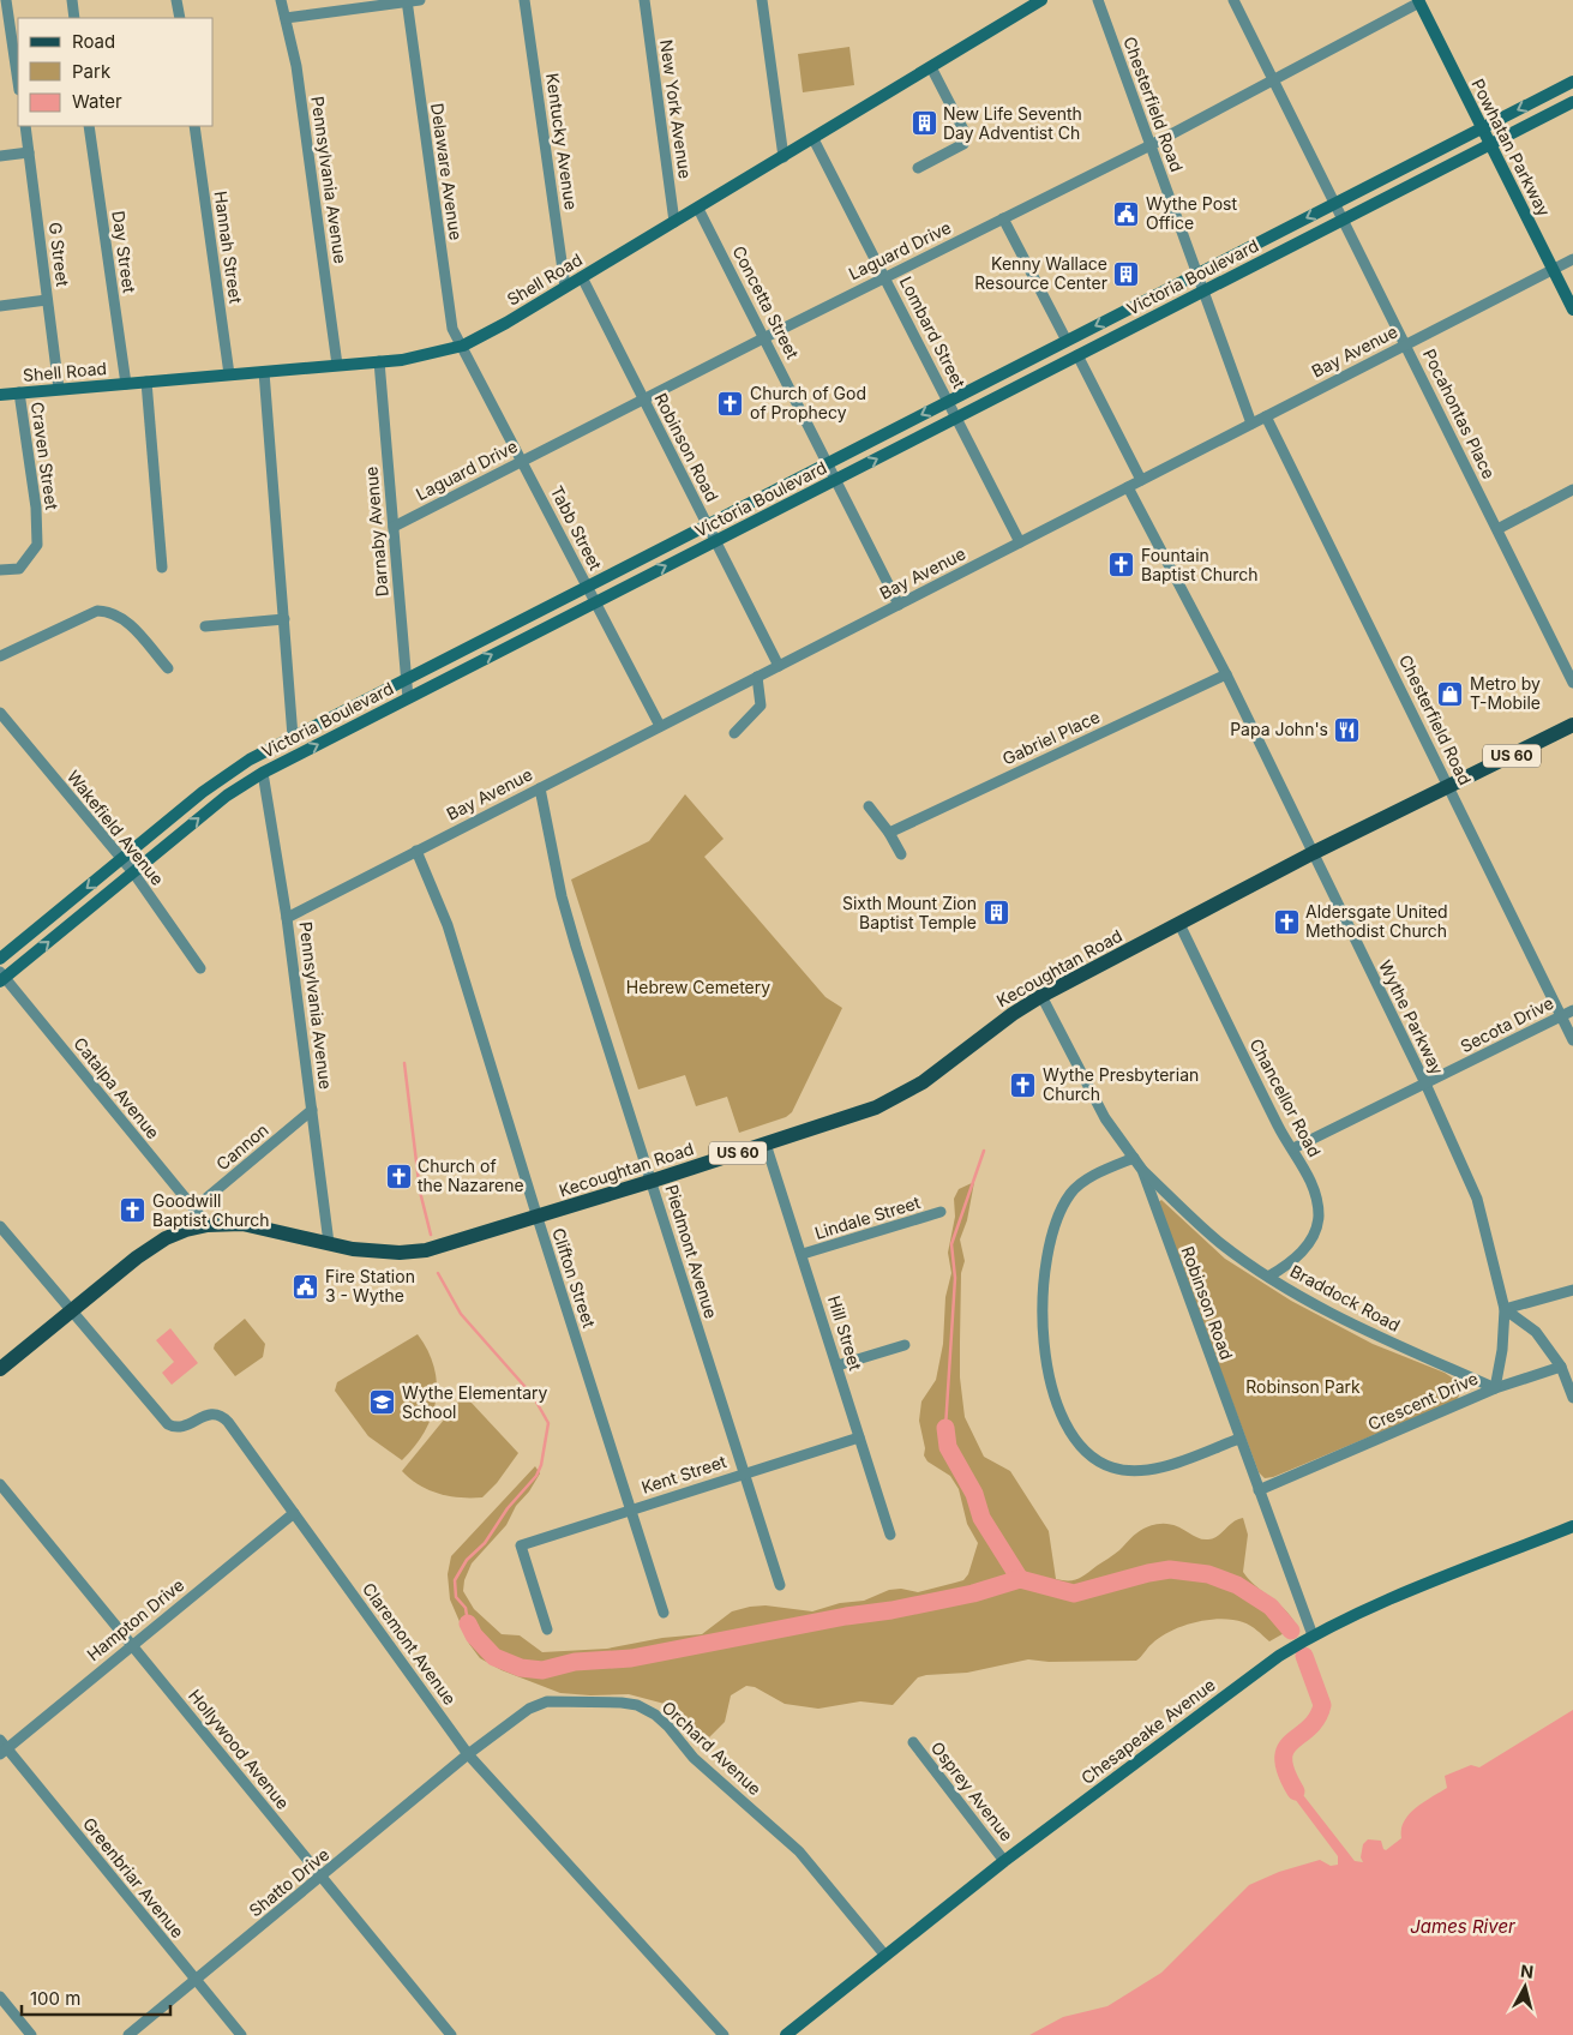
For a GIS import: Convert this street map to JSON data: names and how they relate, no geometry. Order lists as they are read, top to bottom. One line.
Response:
{"streets":{"main road":["Powhatan Parkway","Victoria Boulevard","Shell Road","US 60","Kecoughtan Road","Chesapeake Avenue"],"street":["Chesterfield Road","New York Avenue","Kentucky Avenue","Delaware Avenue","Pennsylvania Avenue","Hannah Street","Laguard Drive","Day Street","G Street","Concetta Street","Lombard Street","Bay Avenue","Pocahontas Place","Robinson Road","Craven Street","Tabb Street","Darnaby Avenue","Gabriel Place","Wakefield Avenue","Wythe Parkway","Secota Drive","Catalpa Avenue","Chancellor Road","Cannon","Lindale Street","Piedmont Avenue","Clifton Street","Braddock Road","Hill Street","Crescent Drive","Kent Street","Hampton Drive","Claremont Avenue","Orchard Avenue","Hollywood Avenue","Osprey Avenue","Greenbriar Avenue","Shatto Drive"]},"crossings":[["Chesterfield Road","Laguard Drive"],["Chesterfield Road","Victoria Boulevard"],["Chesterfield Road","Bay Avenue"],["Chesterfield Road","Kecoughtan Road"],["Chesterfield Road","Secota Drive"],["New York Avenue","Shell Road"],["Kentucky Avenue","Shell Road"],["Powhatan Parkway","Laguard Drive"],["Powhatan Parkway","Victoria Boulevard"],["Powhatan Parkway","Bay Avenue"],["Delaware Avenue","Shell Road"],["Delaware Avenue","Tabb Street"],["Pennsylvania Avenue","Victoria Boulevard"],["Pennsylvania Avenue","Shell Road"],["Pennsylvania Avenue","Bay Avenue"],["Pennsylvania Avenue","Kecoughtan Road"],["Pennsylvania Avenue","Cannon"],["Hannah Street","Shell Road"],["Laguard Drive","Concetta Street"],["Laguard Drive","Lombard Street"],["Laguard Drive","Pocahontas Place"],["Laguard Drive","Robinson Road"],["Laguard Drive","Tabb Street"],["Laguard Drive","Darnaby Avenue"],["Day Street","Shell Road"],["G Street","Shell Road"],["Victoria Boulevard","Concetta Street"],["Victoria Boulevard","Lombard Street"],["Victoria Boulevard","Pocahontas Place"],["Victoria Boulevard","Robinson Road"],["Victoria Boulevard","Tabb Street"],["Victoria Boulevard","Darnaby Avenue"],["Victoria Boulevard","Wakefield Avenue"],["Victoria Boulevard","Catalpa Avenue"],["Shell Road","Concetta Street"],["Shell Road","Lombard Street"],["Shell Road","Robinson Road"],["Shell Road","Craven Street"],["Shell Road","Tabb Street"],["Shell Road","Darnaby Avenue"],["Concetta Street","Bay Avenue"],["Lombard Street","Bay Avenue"],["Bay Avenue","Pocahontas Place"],["Bay Avenue","Robinson Road"],["Bay Avenue","Tabb Street"],["Bay Avenue","Wythe Parkway"],["Bay Avenue","Piedmont Avenue"],["Bay Avenue","Clifton Street"],["Robinson Road","Kecoughtan Road"],["Robinson Road","Braddock Road"],["Robinson Road","Crescent Drive"],["Robinson Road","Chesapeake Avenue"],["Gabriel Place","Wythe Parkway"],["Kecoughtan Road","Wythe Parkway"],["Kecoughtan Road","Catalpa Avenue"],["Kecoughtan Road","Chancellor Road"],["Kecoughtan Road","Piedmont Avenue"],["Kecoughtan Road","Clifton Street"],["Kecoughtan Road","Hill Street"],["Kecoughtan Road","Claremont Avenue"],["Wythe Parkway","Secota Drive"],["Wythe Parkway","Crescent Drive"],["Secota Drive","Chancellor Road"],["Catalpa Avenue","Cannon"],["Chancellor Road","Braddock Road"],["Lindale Street","Hill Street"],["Piedmont Avenue","Kent Street"],["Clifton Street","Kent Street"],["Braddock Road","Crescent Drive"],["Hill Street","Kent Street"],["Hampton Drive","Claremont Avenue"],["Hampton Drive","Hollywood Avenue"],["Hampton Drive","Greenbriar Avenue"],["Claremont Avenue","Orchard Avenue"],["Claremont Avenue","Shatto Drive"],["Chesapeake Avenue","Orchard Avenue"],["Chesapeake Avenue","Osprey Avenue"],["Orchard Avenue","Shatto Drive"],["Hollywood Avenue","Shatto Drive"],["Greenbriar Avenue","Shatto Drive"]],"water":["James River"],"parks":["Hebrew Cemetery","Robinson Park"],"places":{"building":["New Life Seventh Day Adventist Ch","Kenny Wallace Resource Center","Sixth Mount Zion Baptist Temple"],"public building":["Wythe Post Office","Fire Station 3 - Wythe"],"church":["Church of God of Prophecy","Fountain Baptist Church","Aldersgate United Methodist Church","Wythe Presbyterian Church","Church of the Nazarene","Goodwill Baptist Church"],"shop":["Metro by T-Mobile"],"restaurant":["Papa John's"],"school or university":["Wythe Elementary School"]},"legend":["Road","Park","Water"],"scale_bar":"100 m","north":"top"}
